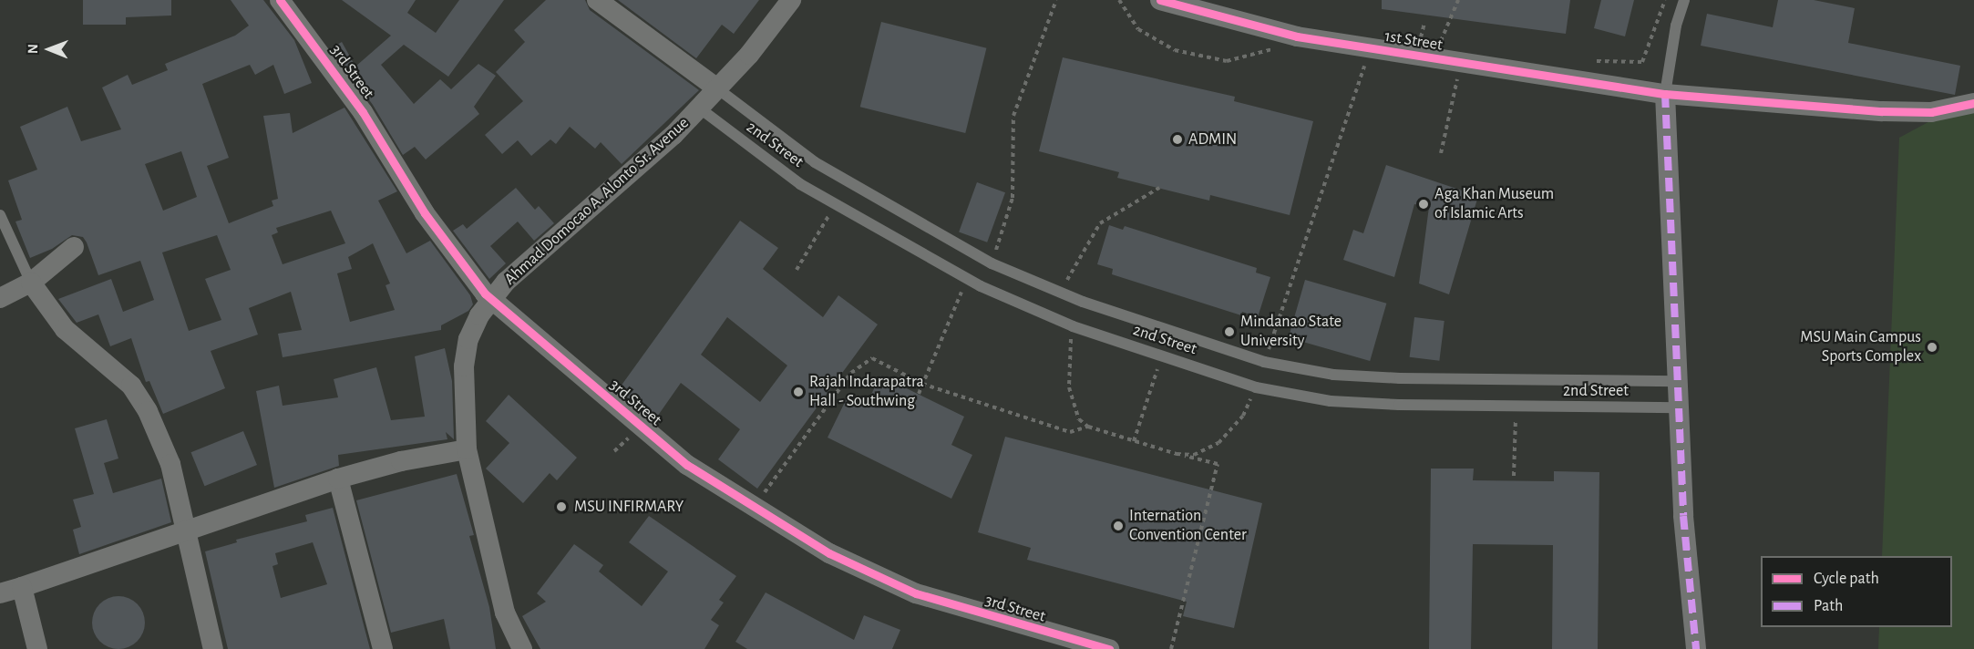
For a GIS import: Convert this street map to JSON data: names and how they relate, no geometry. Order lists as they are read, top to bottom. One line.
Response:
{"streets":{"street":["1st Street","3rd Street","Ahmad Domocao A. Alonto Sr. Avenue"],"lane":["2nd Street"]},"crossings":[["3rd Street","Ahmad Domocao A. Alonto Sr. Avenue"],["2nd Street","Ahmad Domocao A. Alonto Sr. Avenue"]],"places":["ADMIN","Aga Khan Museum of Islamic Arts","Mindanao State University","MSU Main Campus Sports Complex","Rajah Indarapatra Hall - Southwing","MSU INFIRMARY","Internation Convention Center"],"legend":["Cycle path","Path"],"north":"left"}
